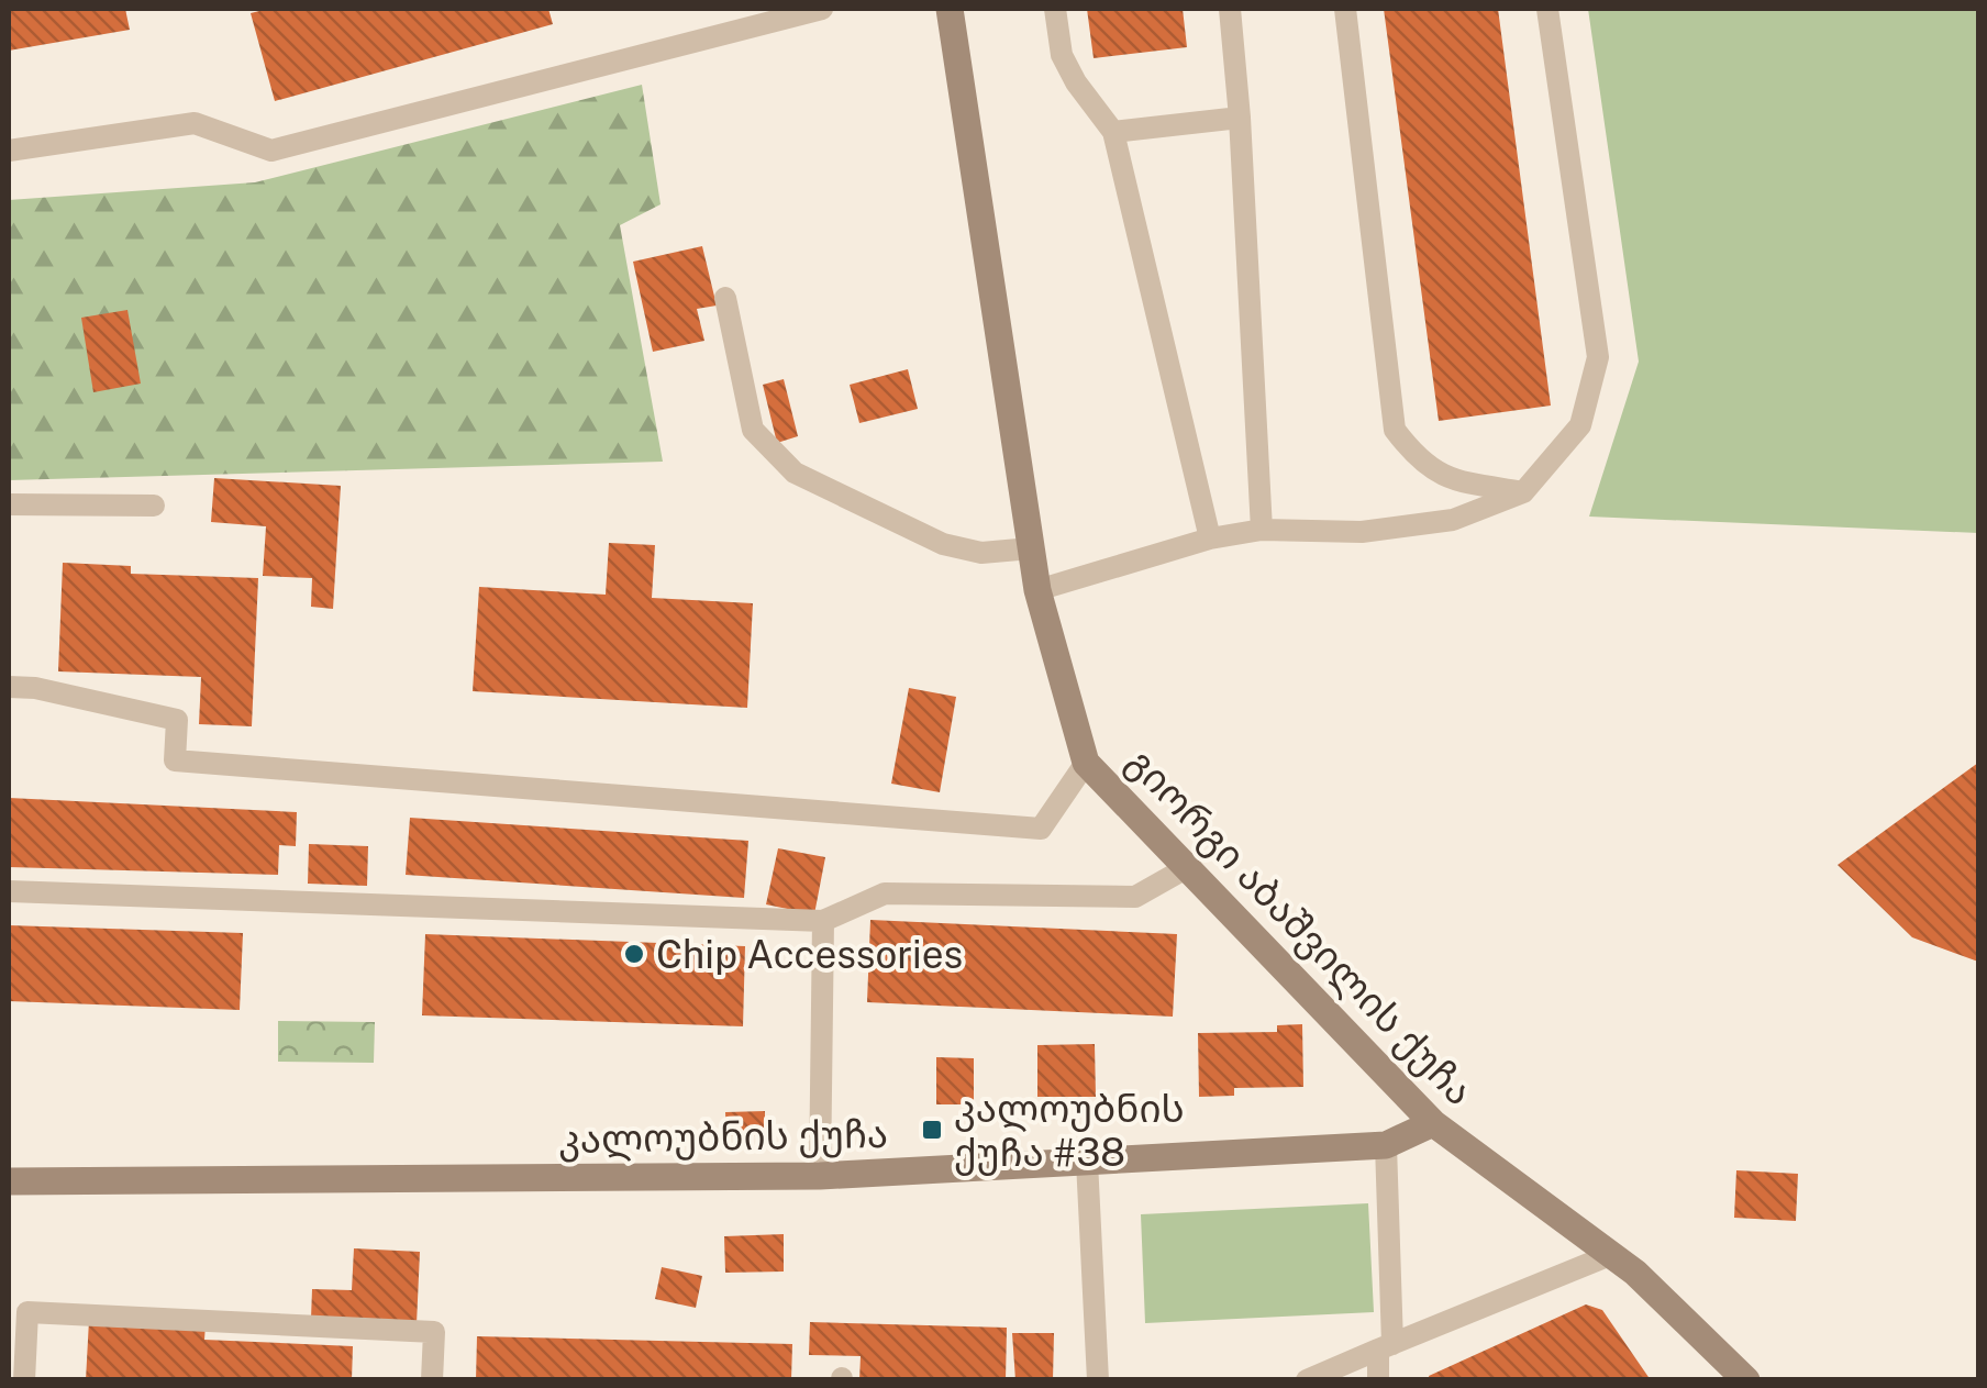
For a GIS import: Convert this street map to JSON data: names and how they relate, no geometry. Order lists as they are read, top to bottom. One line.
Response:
{"streets":{"street":["გიორგი აბაშვილის ქუჩა","კალოუბნის ქუჩა"]},"crossings":[["გიორგი აბაშვილის ქუჩა","კალოუბნის ქუჩა"]],"places":{"other":["Chip Accessories"],"transit":["კალოუბნის ქუჩა #38"]}}
